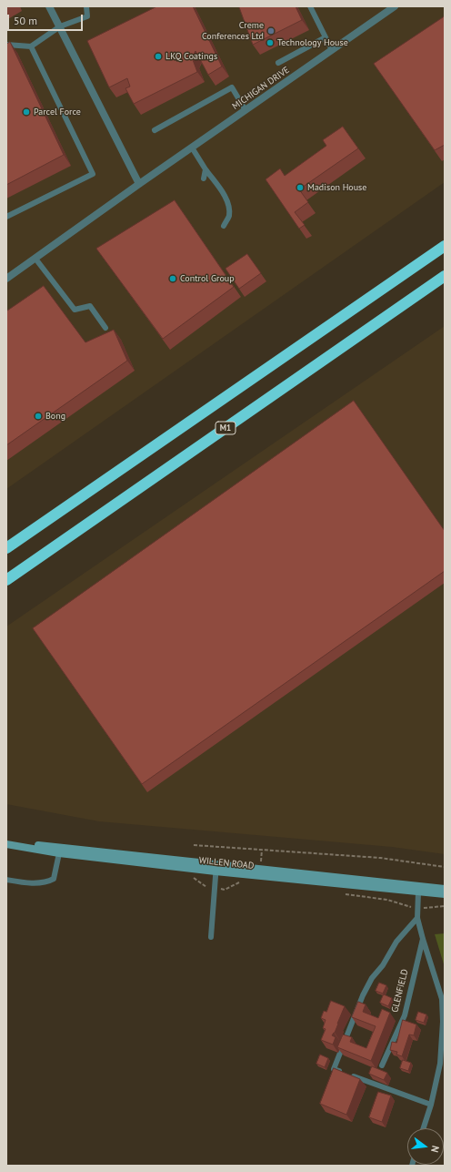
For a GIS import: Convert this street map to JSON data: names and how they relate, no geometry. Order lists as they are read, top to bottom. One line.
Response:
{"streets":{"highway":["M1"],"street":["MICHIGAN DRIVE","WILLEN ROAD"],"lane":["GLENFIELD"]},"places":["Creme Conferences Ltd","Technology House","LKQ Coatings","Parcel Force","Madison House","Control Group","Bong"],"scale_bar":"50 m","north":"right"}
